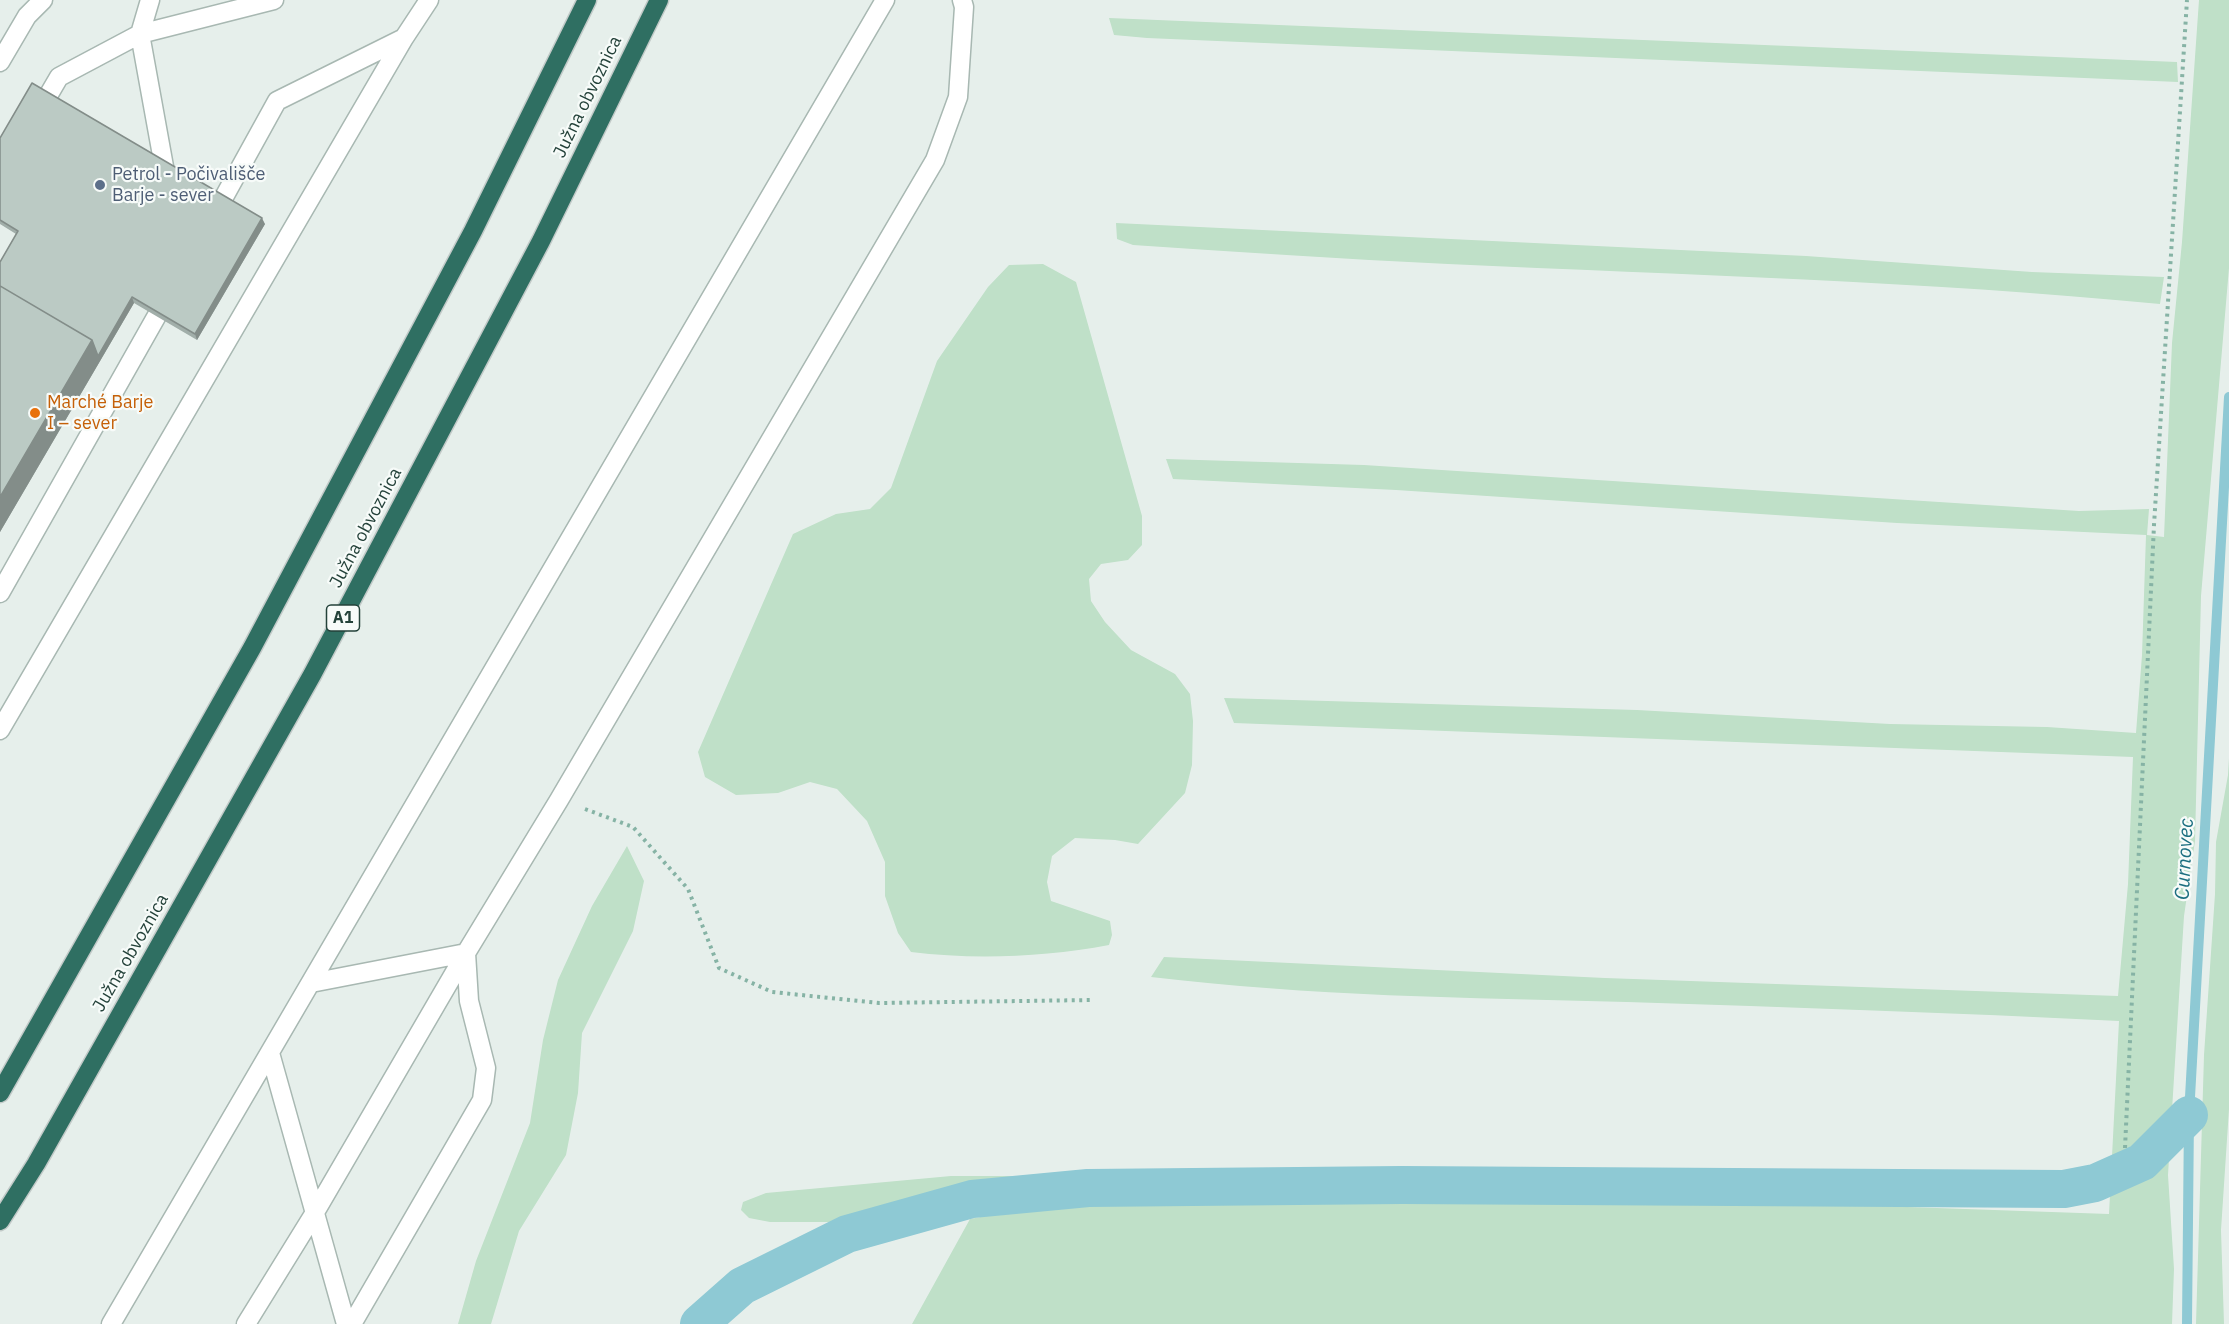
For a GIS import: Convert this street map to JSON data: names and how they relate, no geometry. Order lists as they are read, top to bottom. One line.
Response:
{"streets":{"highway":["Južna obvoznica","A1"]},"water":["Curnovec"],"places":["Petrol - Počivališče Barje - sever","Marché Barje I – sever"]}
